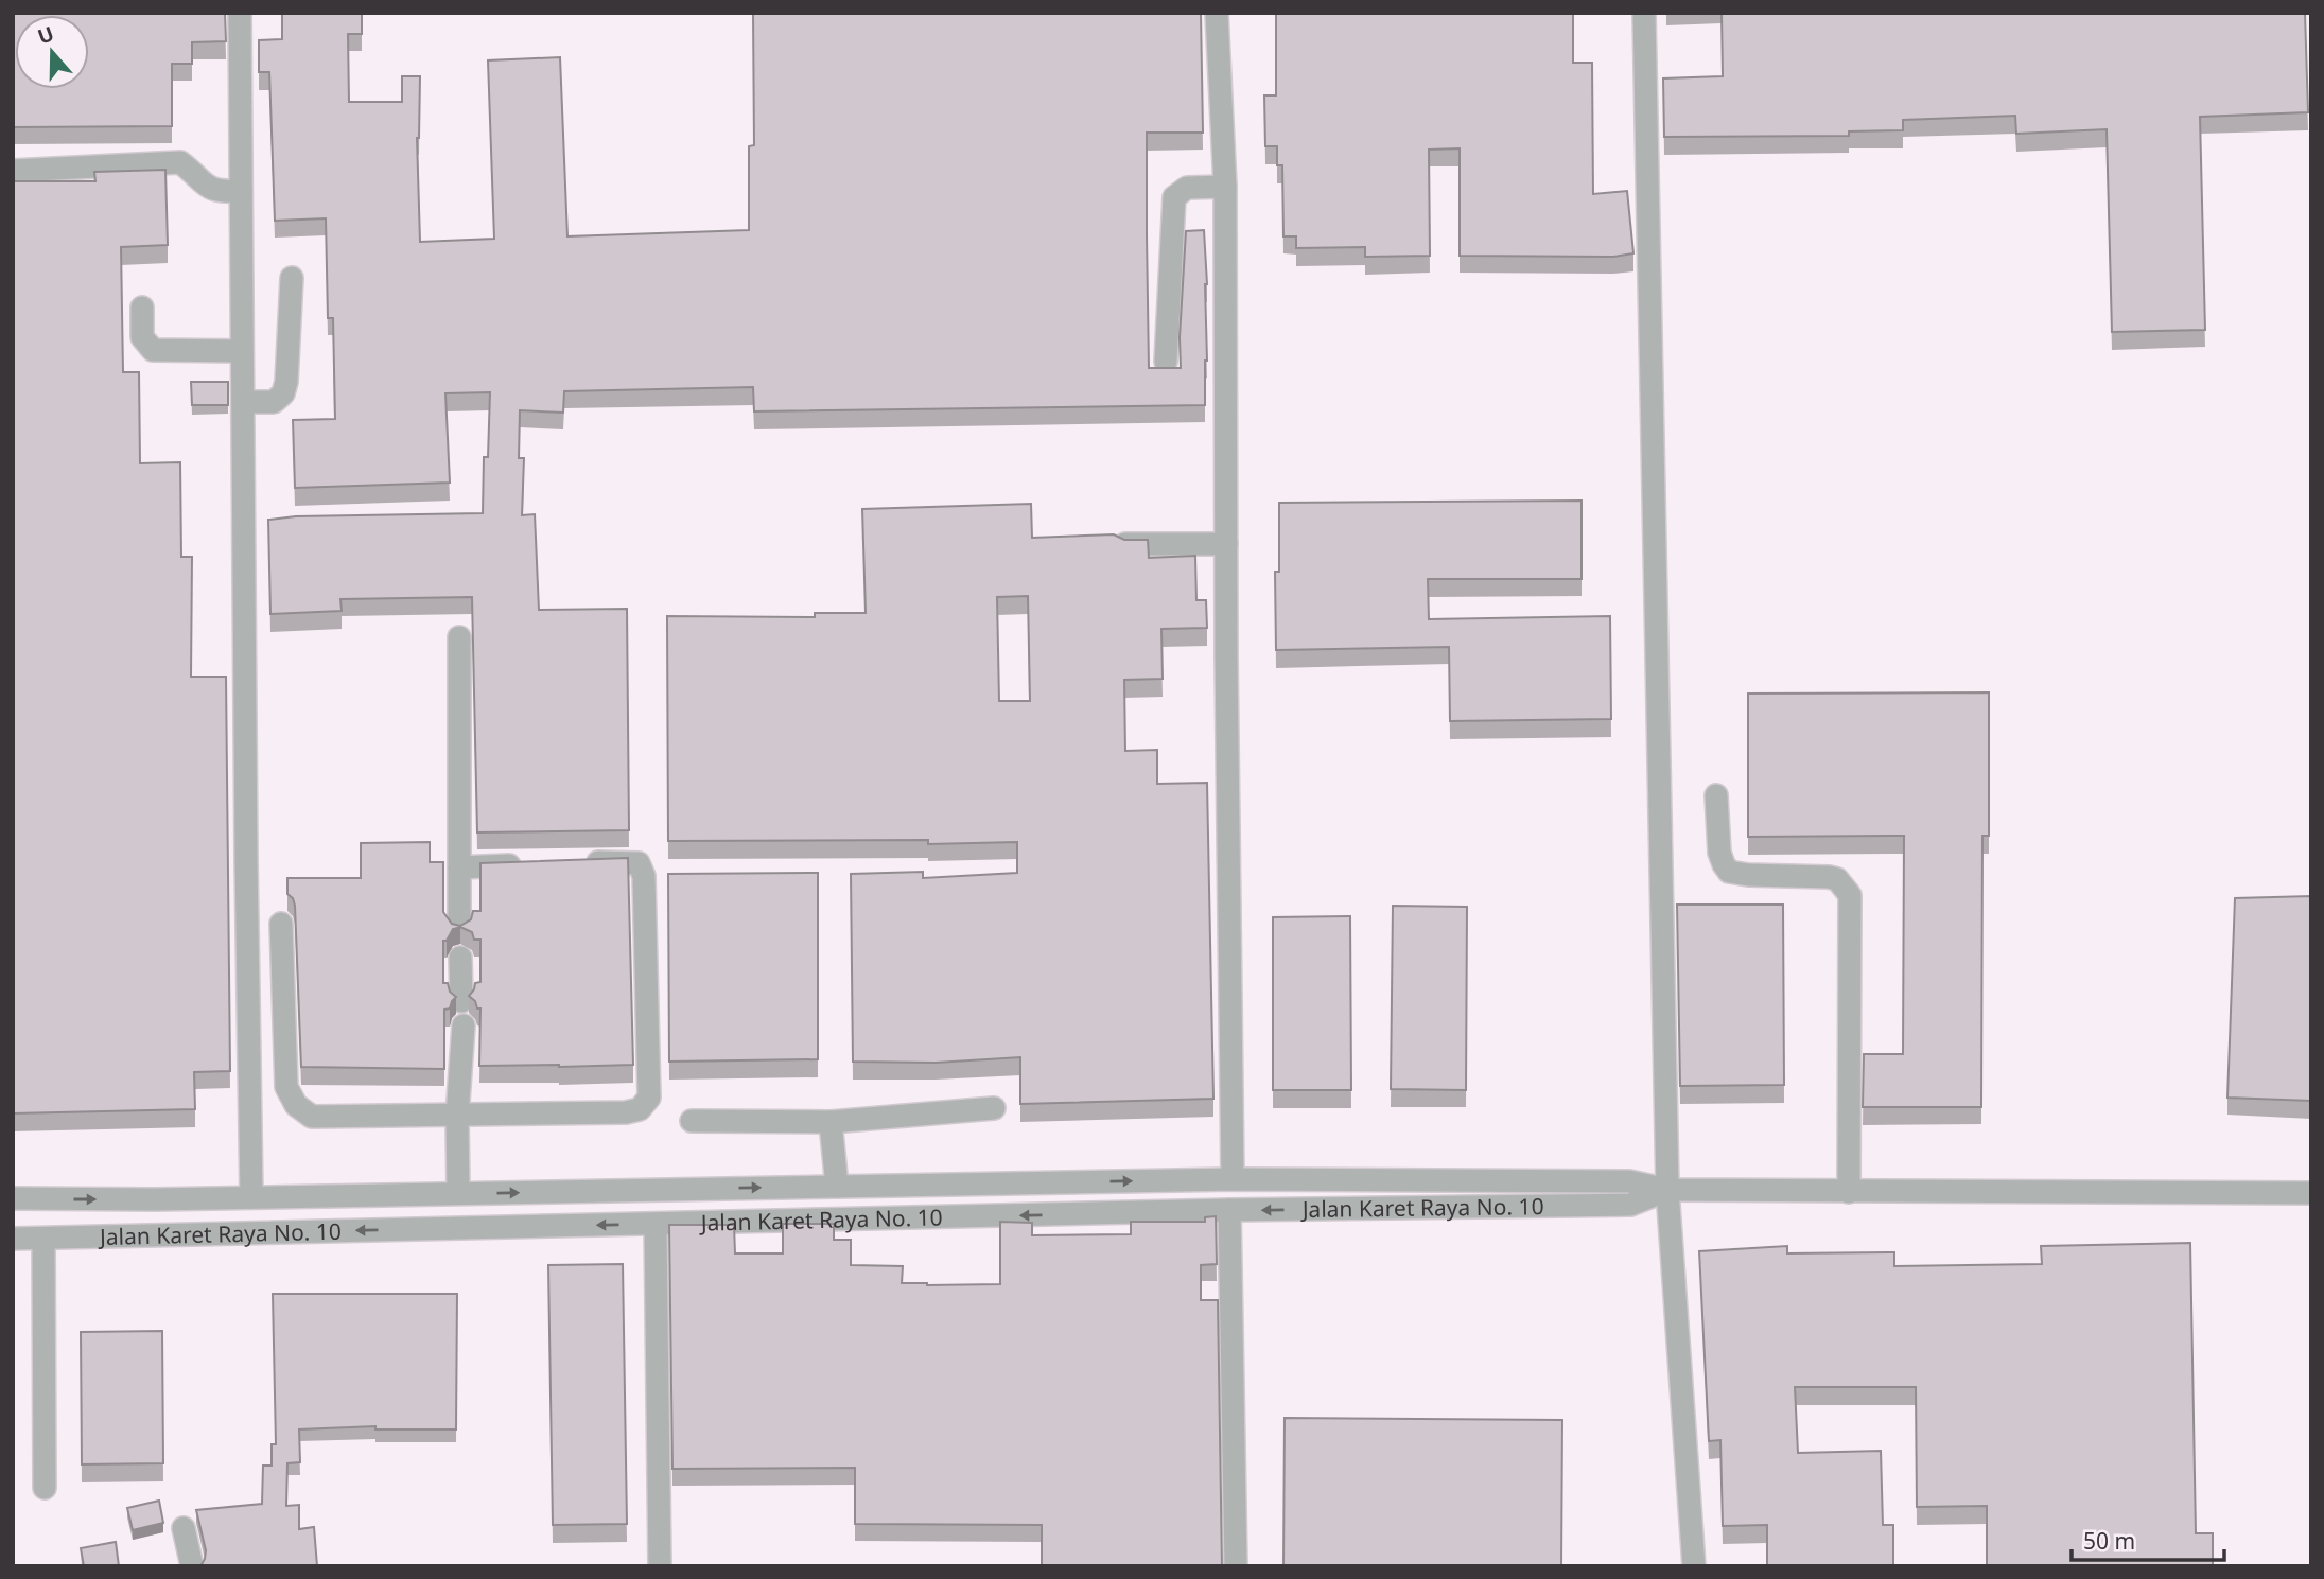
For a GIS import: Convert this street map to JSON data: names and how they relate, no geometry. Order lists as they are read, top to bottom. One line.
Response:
{"streets":{"street":["Jalan Karet Raya No. 10"]},"scale_bar":"50 m","north":"top"}
